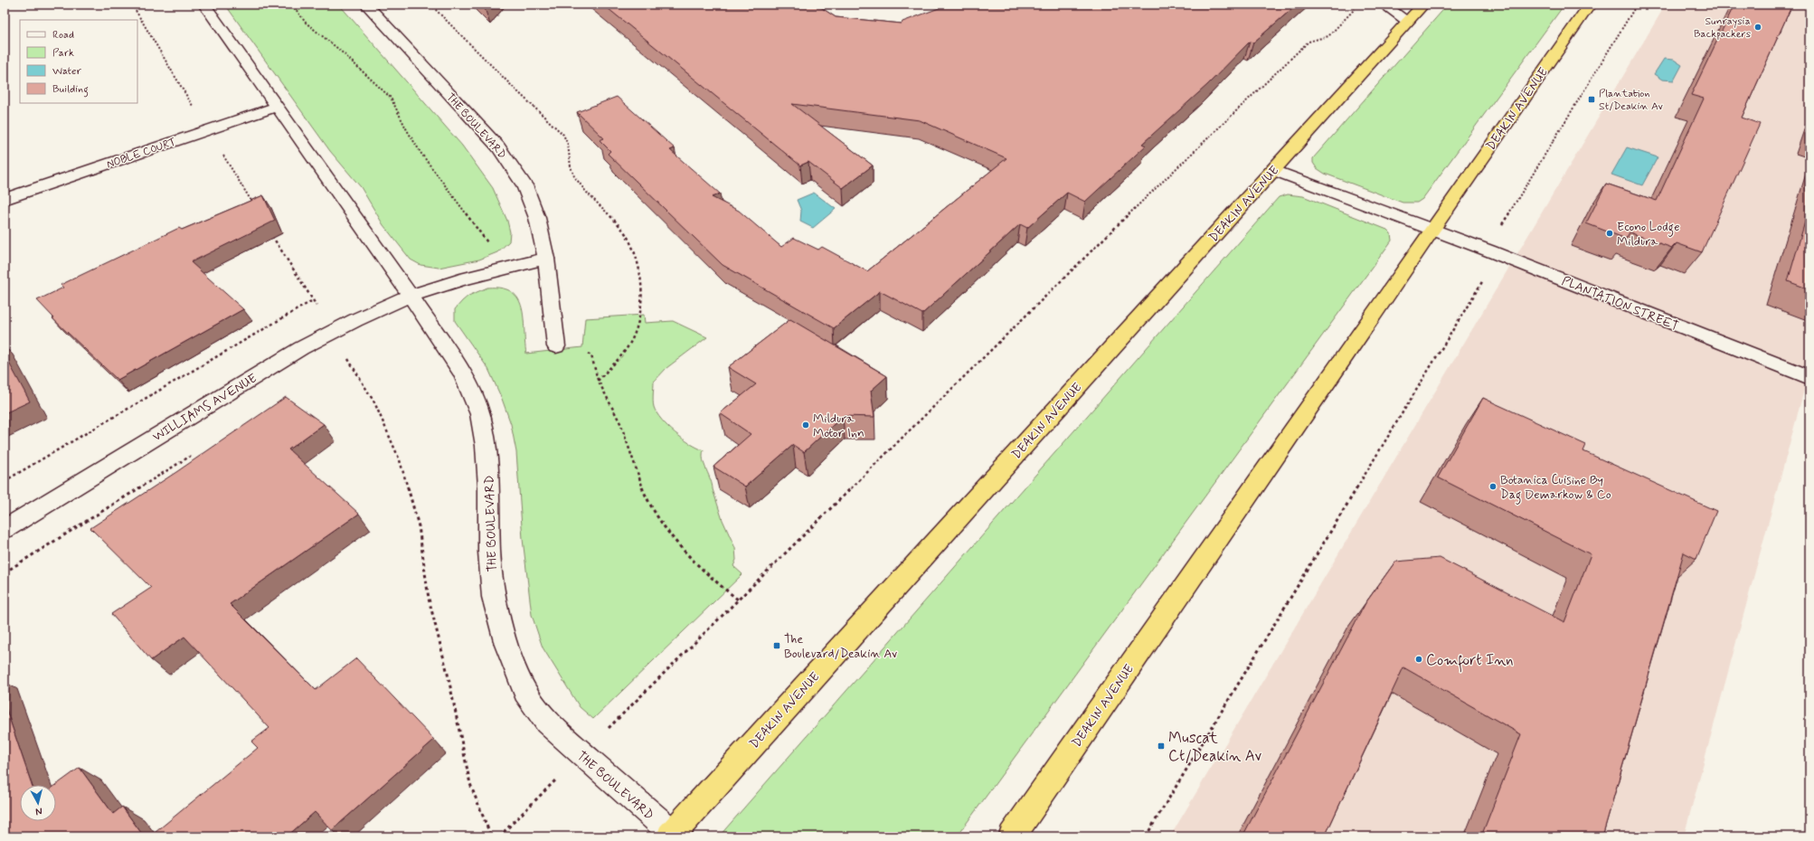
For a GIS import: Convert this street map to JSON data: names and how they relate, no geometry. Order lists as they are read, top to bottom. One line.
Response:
{"streets":{"highway":["DEAKIN AVENUE"],"street":["THE BOULEVARD","NOBLE COURT","PLANTATION STREET","WILLIAMS AVENUE"]},"crossings":[["DEAKIN AVENUE","THE BOULEVARD"],["DEAKIN AVENUE","PLANTATION STREET"],["THE BOULEVARD","NOBLE COURT"],["THE BOULEVARD","WILLIAMS AVENUE"]],"places":{"other":["Sunraysia Backpackers","Econo Lodge Mildura","Mildura Motor Inn","Botanica Cuisine By Dag Demarkow & Co","Comfort Inn"],"transit":["Plantation St/Deakin Av","The Boulevard/Deakin Av","Muscat Ct/Deakin Av"]},"legend":["Road","Park","Water","Building"],"north":"bottom"}
